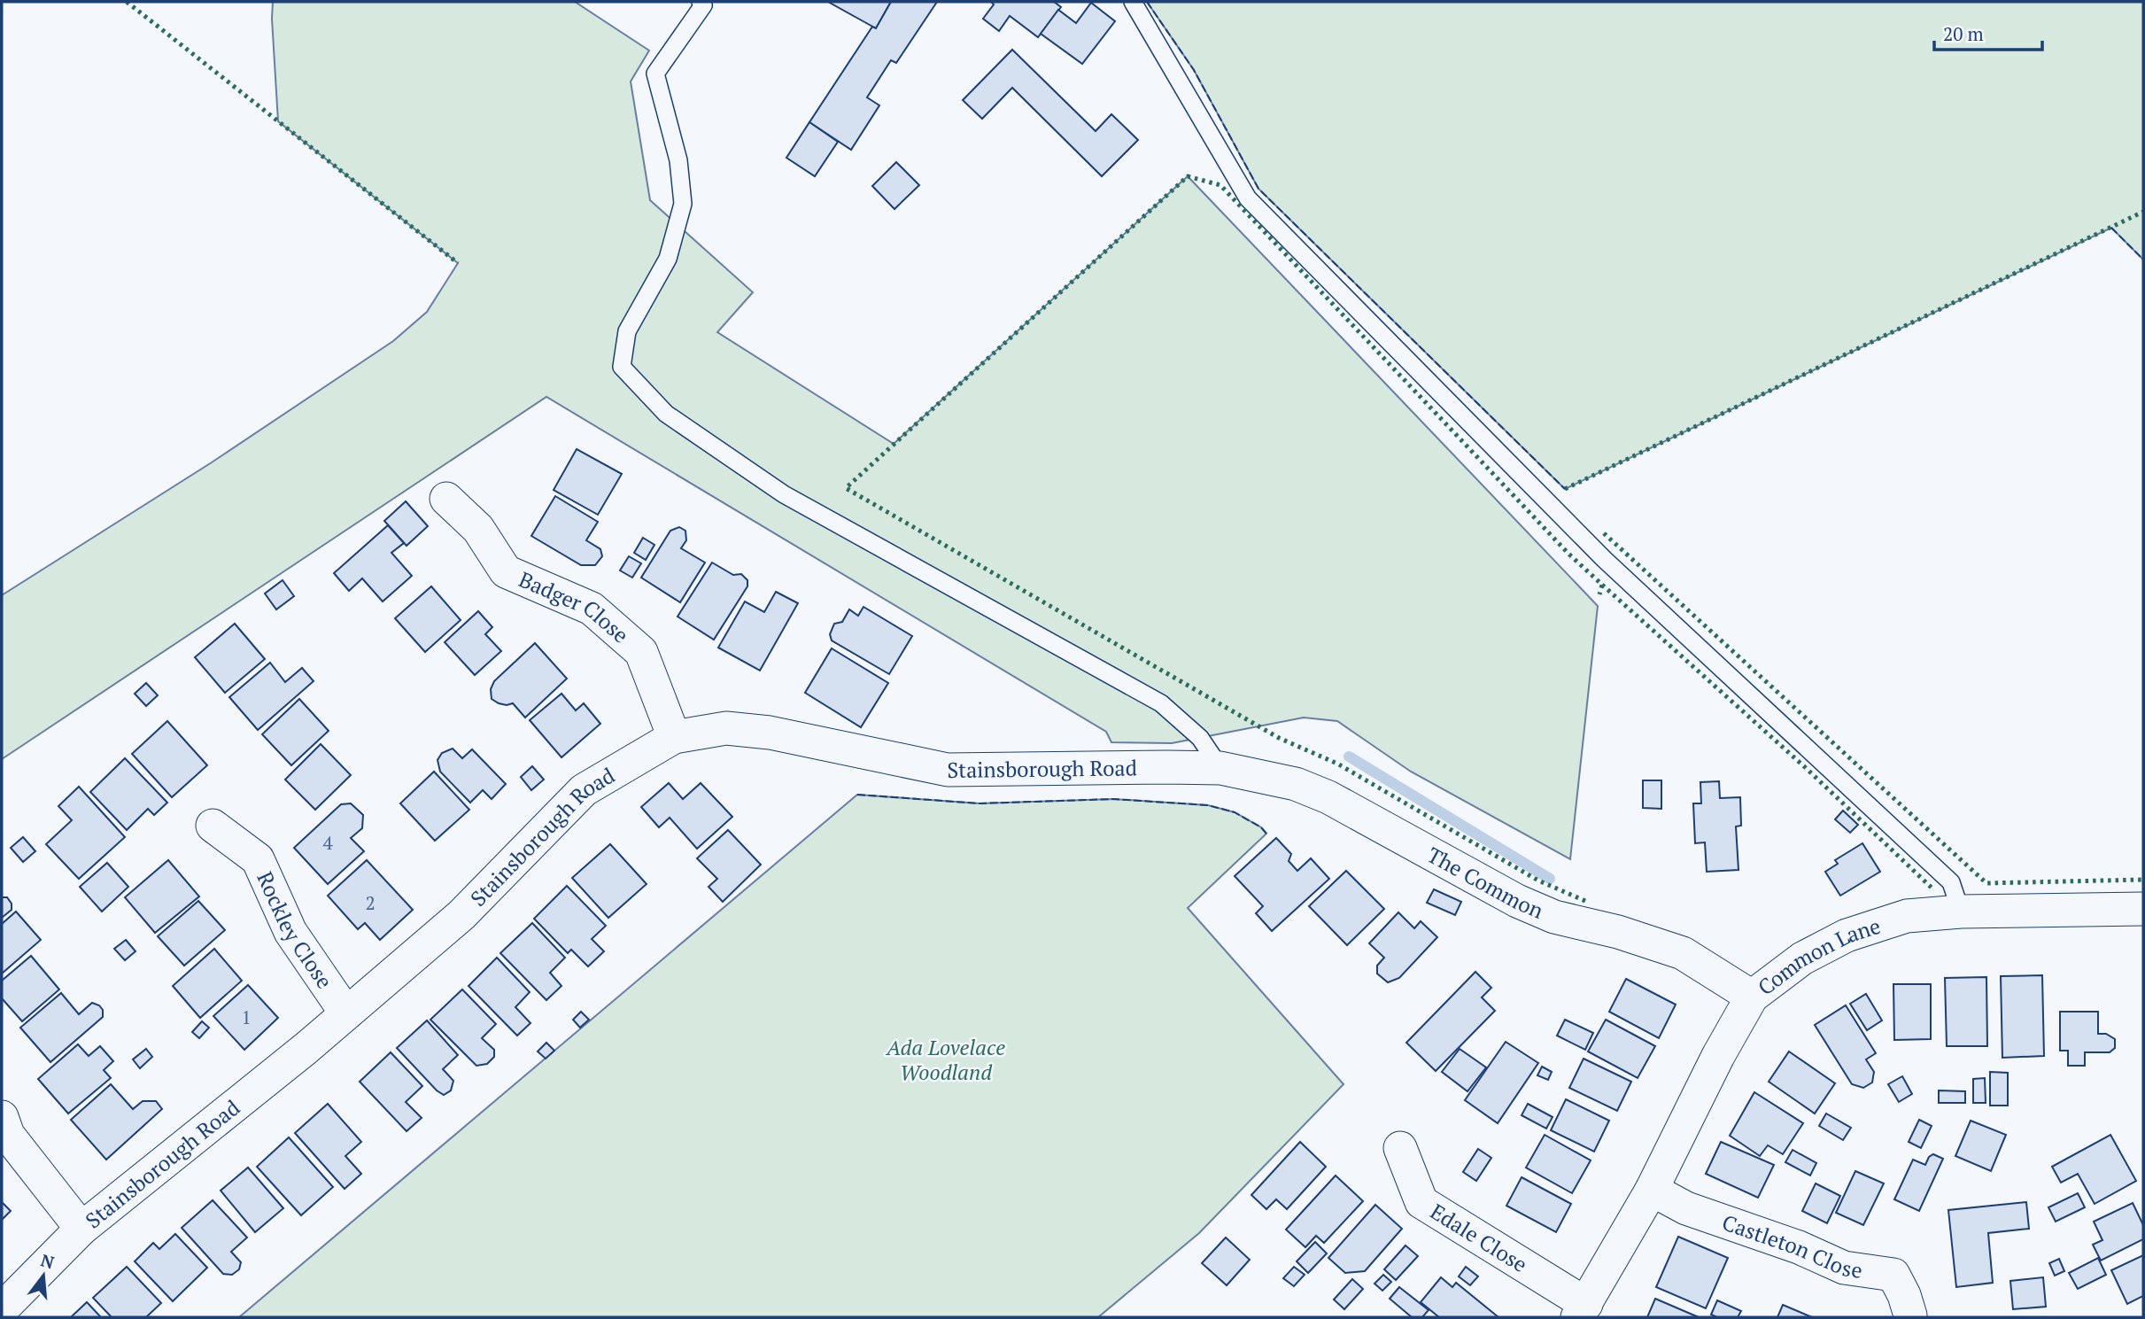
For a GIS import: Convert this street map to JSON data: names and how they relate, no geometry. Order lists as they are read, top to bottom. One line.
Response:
{"streets":{"street":["Badger Close","Stainsborough Road","The Common","Rockley Close","Common Lane","Edale Close","Castleton Close"]},"crossings":[["Badger Close","Stainsborough Road"],["Stainsborough Road","The Common"],["Stainsborough Road","Rockley Close"],["The Common","Common Lane"],["Common Lane","Edale Close"],["Common Lane","Castleton Close"]],"parks":["Ada Lovelace Woodland"],"house_numbers":["4","2","1"],"scale_bar":"20 m","north":"top"}
